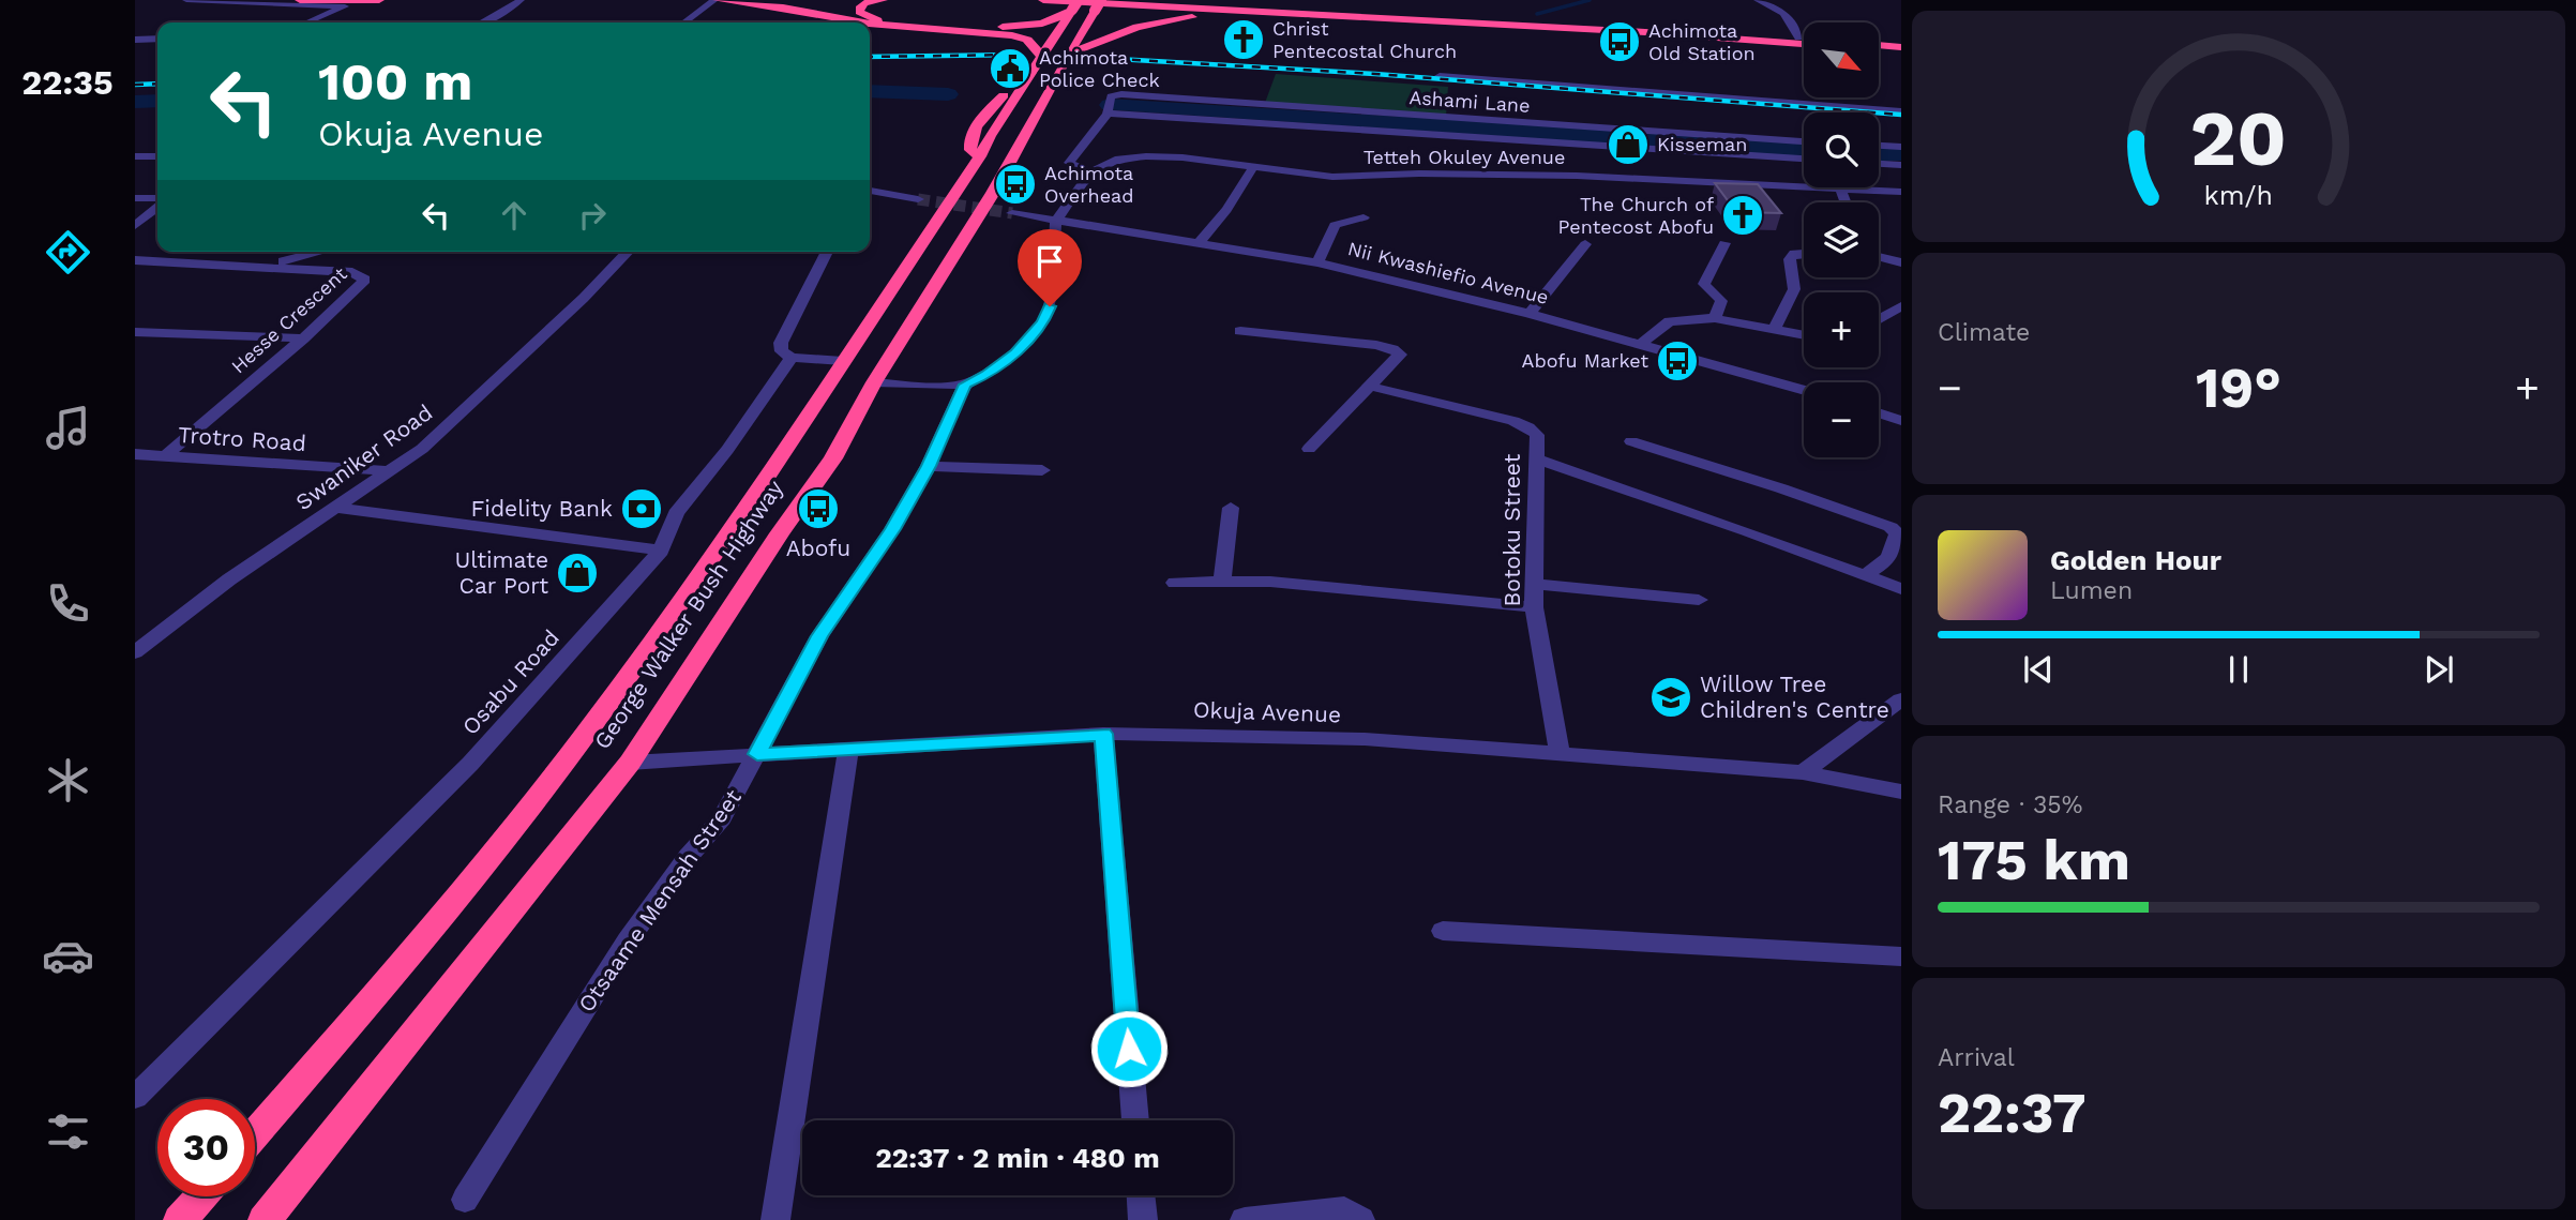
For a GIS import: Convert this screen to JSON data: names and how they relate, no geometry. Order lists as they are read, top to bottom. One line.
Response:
{"streets":{"highway":["George Walker Bush Highway"],"street":["Ashami Lane","Tetteh Okuley Avenue","Nii Kwashiefio Avenue","Hesse Crescent","Trotro Road","Swaniker Road","Botoku Street","Osabu Road","Okuja Avenue","Otsaame Mensah Street"]},"crossings":[["Hesse Crescent","Trotro Road"],["Trotro Road","Swaniker Road"],["Botoku Street","Okuja Avenue"],["George Walker Bush Highway","Okuja Avenue"],["Okuja Avenue","Otsaame Mensah Street"]],"places":{"church":["Christ Pentecostal Church","The Church of Pentecost Abofu"],"bus stop":["Achimota Old Station","Achimota Overhead","Abofu Market","Abofu"],"public building":["Achimota Police Check"],"shop":["Kisseman","Ultimate Car Port"],"bank":["Fidelity Bank"],"school or university":["Willow Tree Children's Centre"]},"north":"bottom right","page":{"tabs":"22:35","map_buttons":["+","−"],"turn":["100 m","Okuja Avenue"],"tile":["Climate",["Range · 35%","175 km"],["Arrival","22:37"]],"heat":["−","19°","+"],"song":["Golden Hour","Lumen"],"limit":"30","trip":"22:37 · 2 min · 480 m","gauge":["20","km/h"]}}
